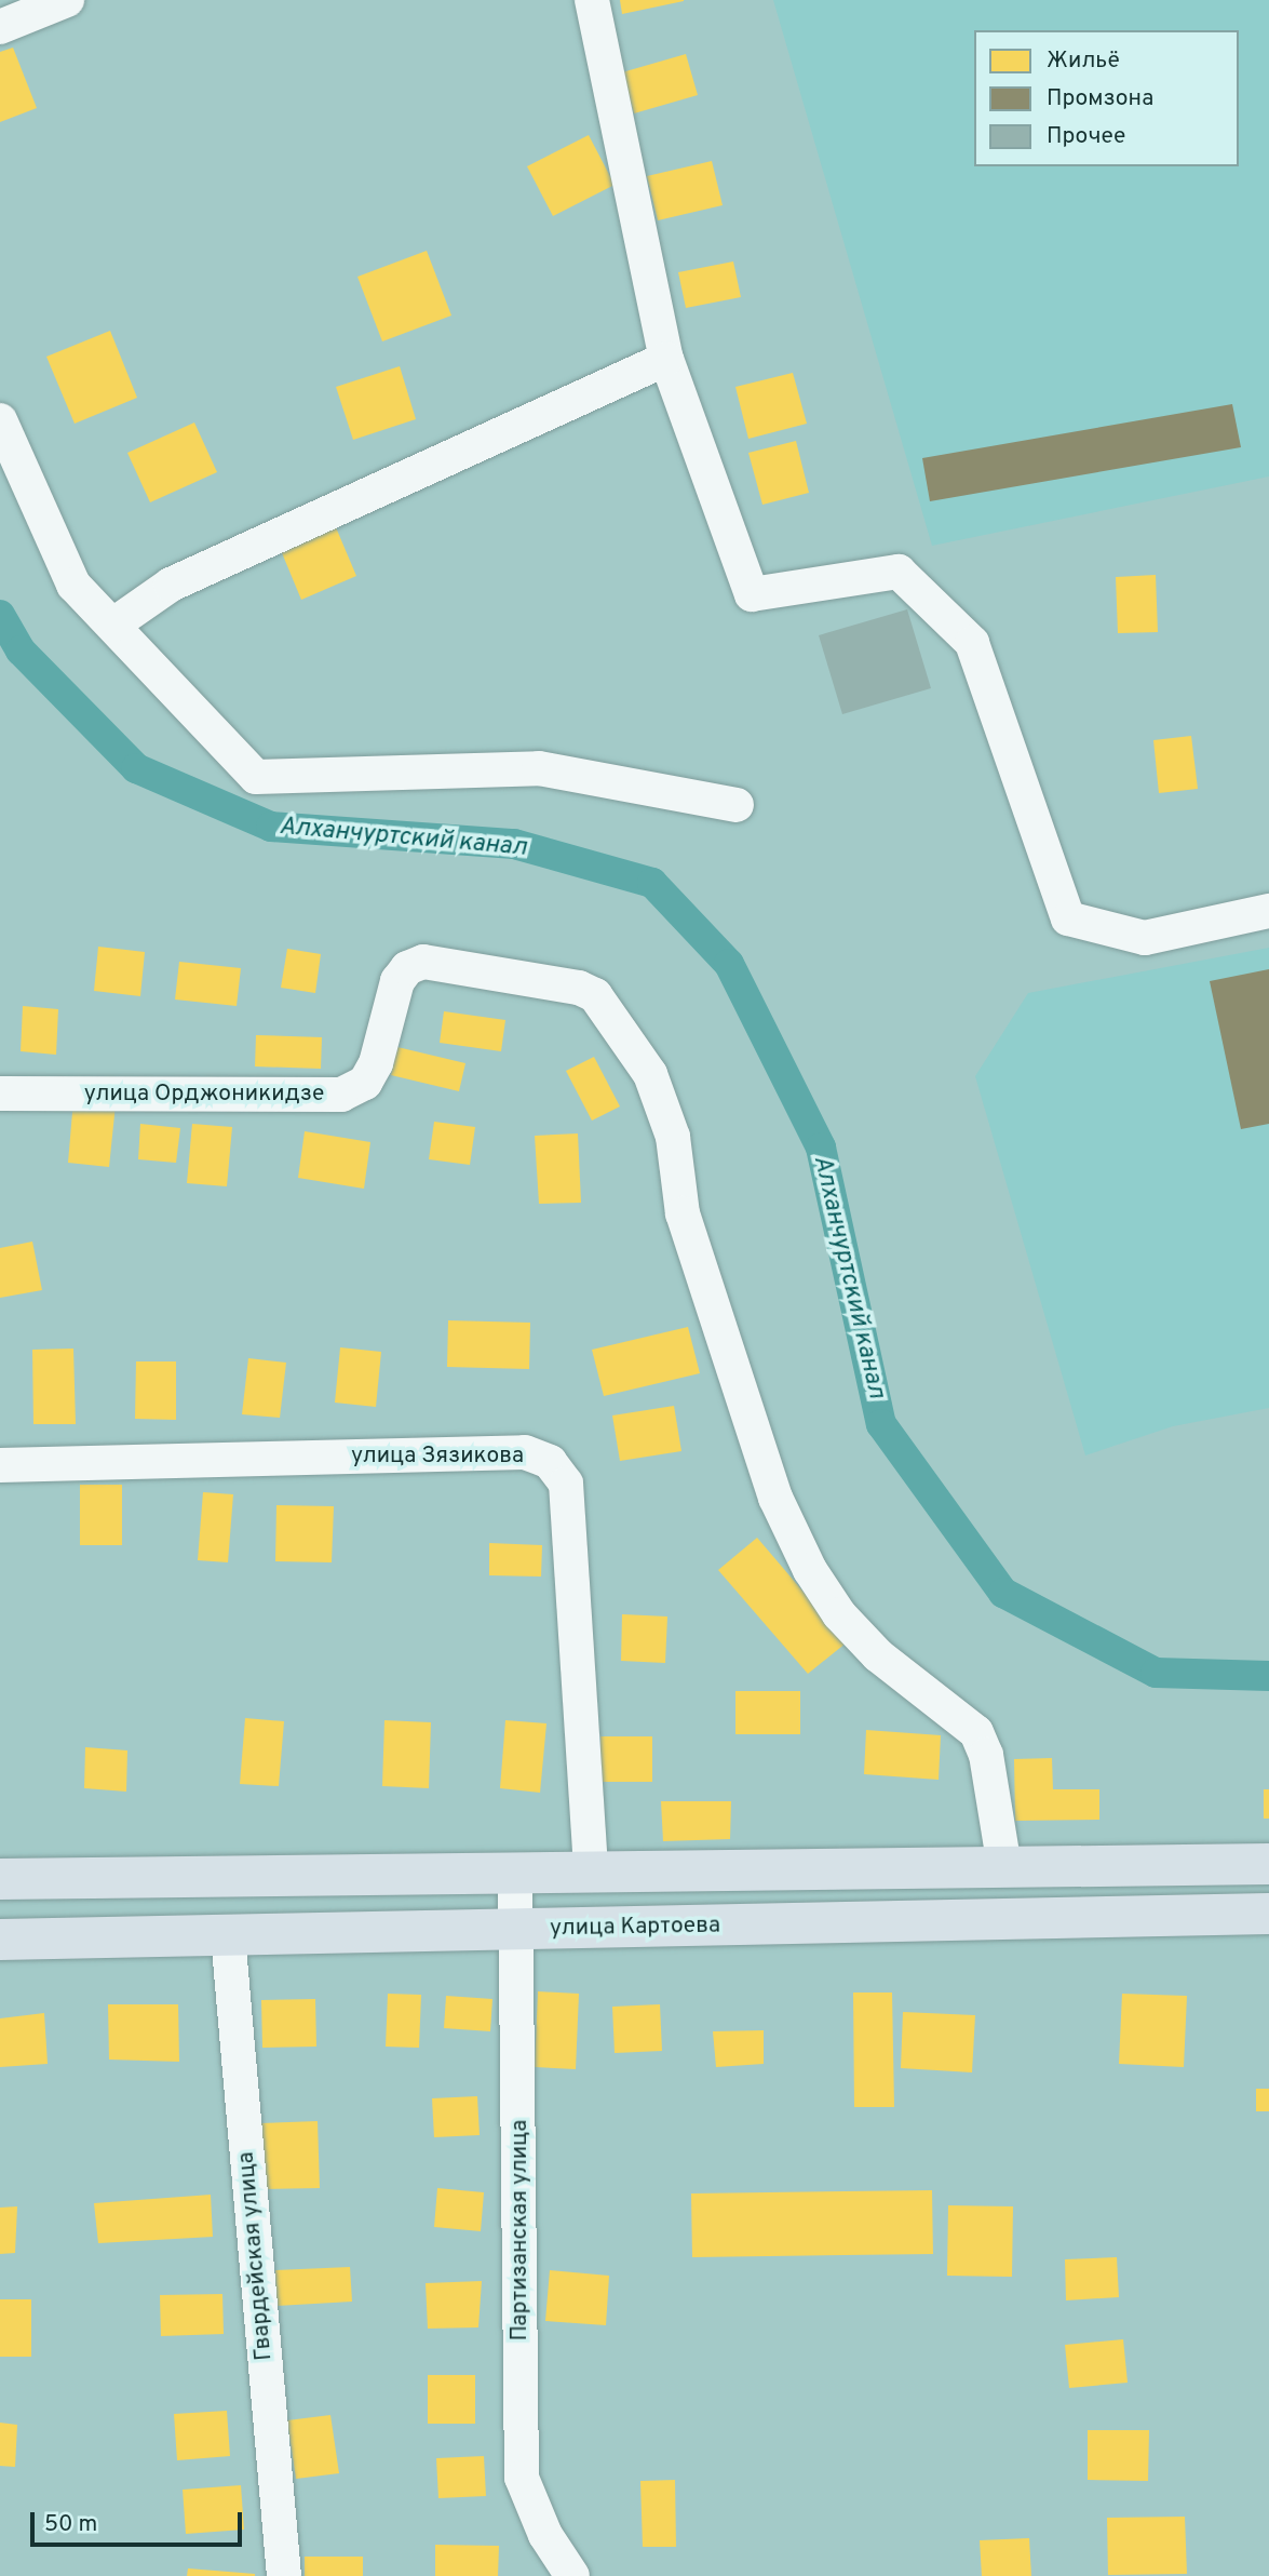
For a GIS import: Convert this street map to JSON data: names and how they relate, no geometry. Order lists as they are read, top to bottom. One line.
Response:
{"streets":{"main road":["улица Картоева"],"street":["улица Орджоникидзе","улица Зязикова","Партизанская улица","Гвардейская улица"]},"crossings":[["улица Картоева","Партизанская улица"],["улица Картоева","Гвардейская улица"]],"water":["Алханчуртский канал"],"legend":["Жильё","Промзона","Прочее"],"scale_bar":"50 m"}
